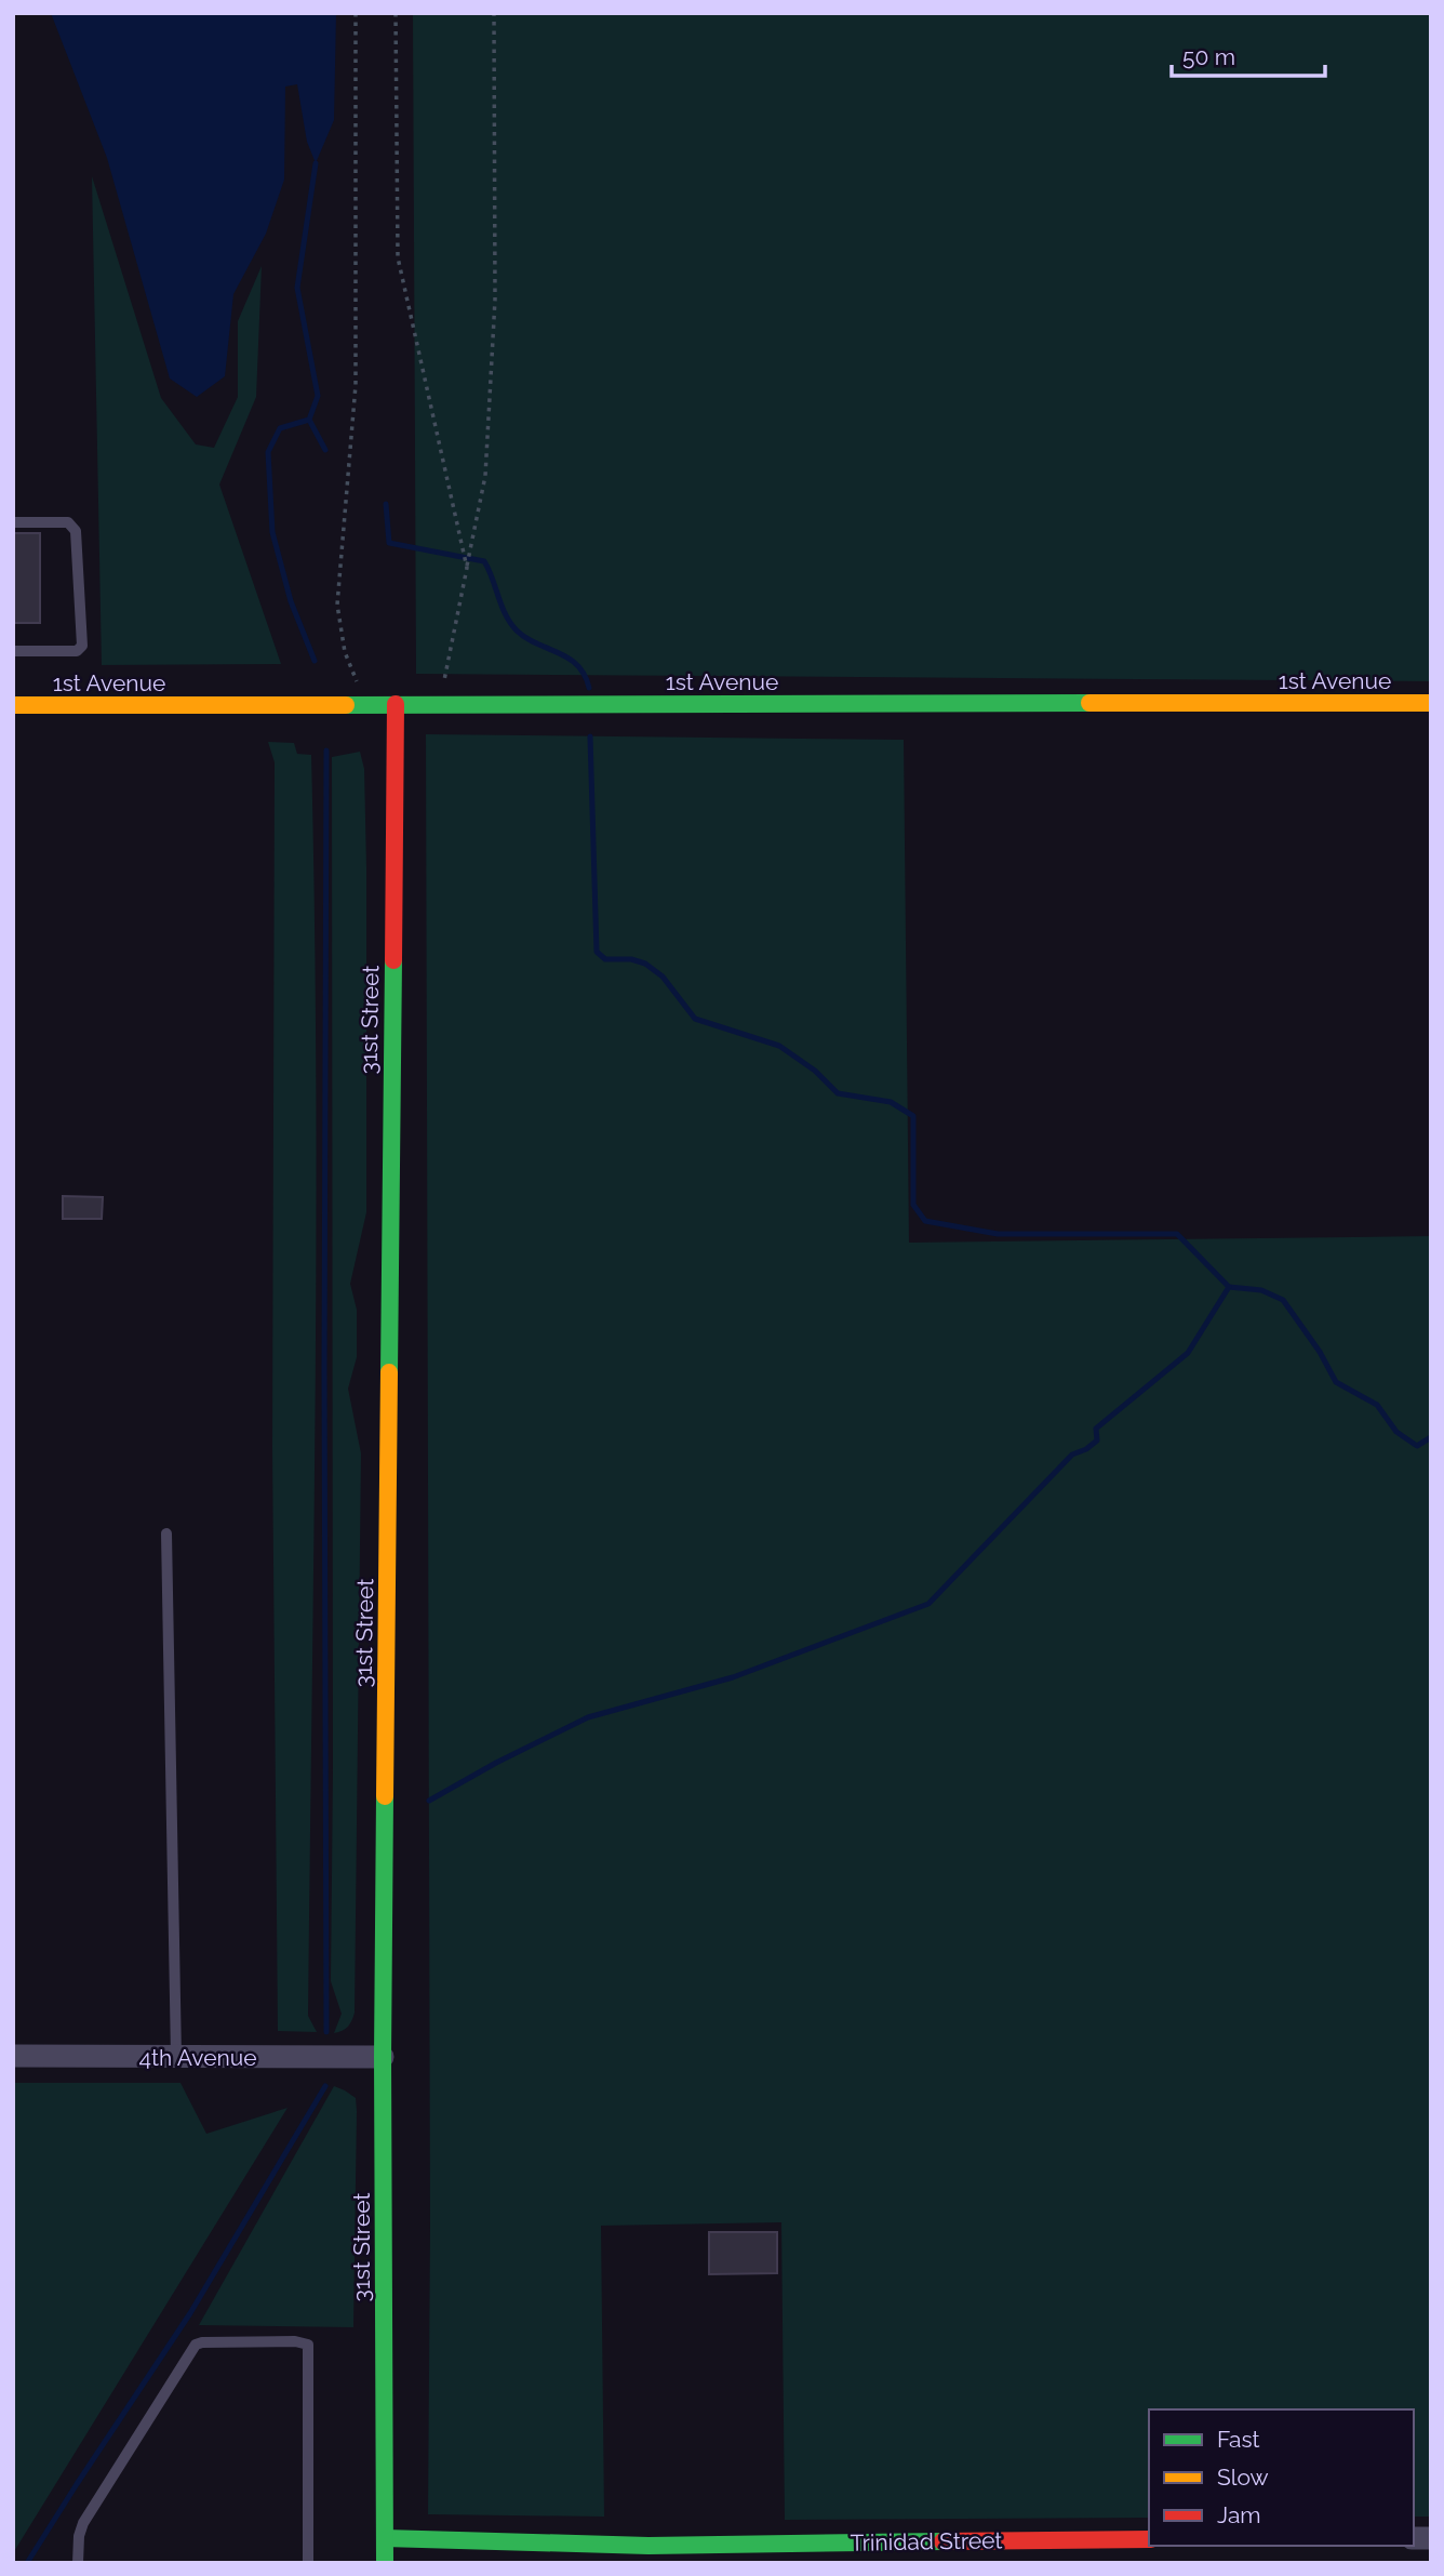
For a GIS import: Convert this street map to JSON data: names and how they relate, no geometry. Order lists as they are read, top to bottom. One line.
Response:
{"streets":{"street":["1st Avenue","31st Street","4th Avenue","Trinidad Street"]},"crossings":[["1st Avenue","31st Street"],["31st Street","4th Avenue"],["31st Street","Trinidad Street"]],"legend":["Fast","Slow","Jam"],"scale_bar":"50 m"}
